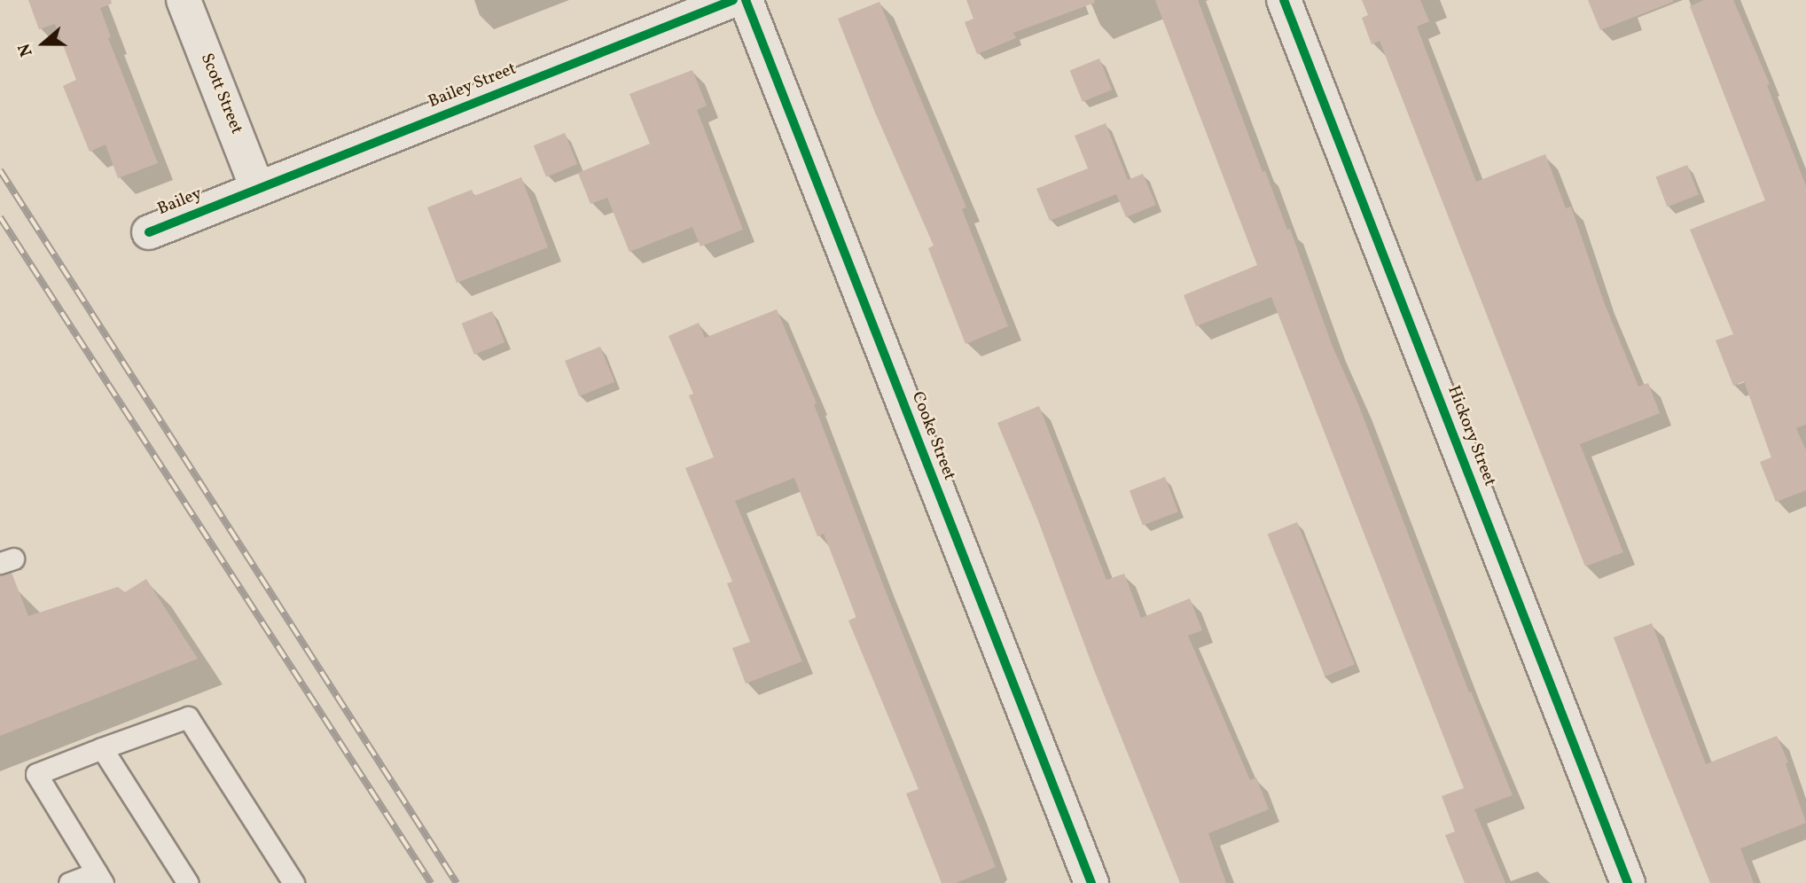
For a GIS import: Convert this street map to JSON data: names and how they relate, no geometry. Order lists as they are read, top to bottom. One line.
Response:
{"streets":{"street":["Bailey Street","Scott Street","Bailey","Cooke Street","Hickory Street"]},"crossings":[["Bailey Street","Scott Street"],["Bailey Street","Bailey"]],"north":"left"}
